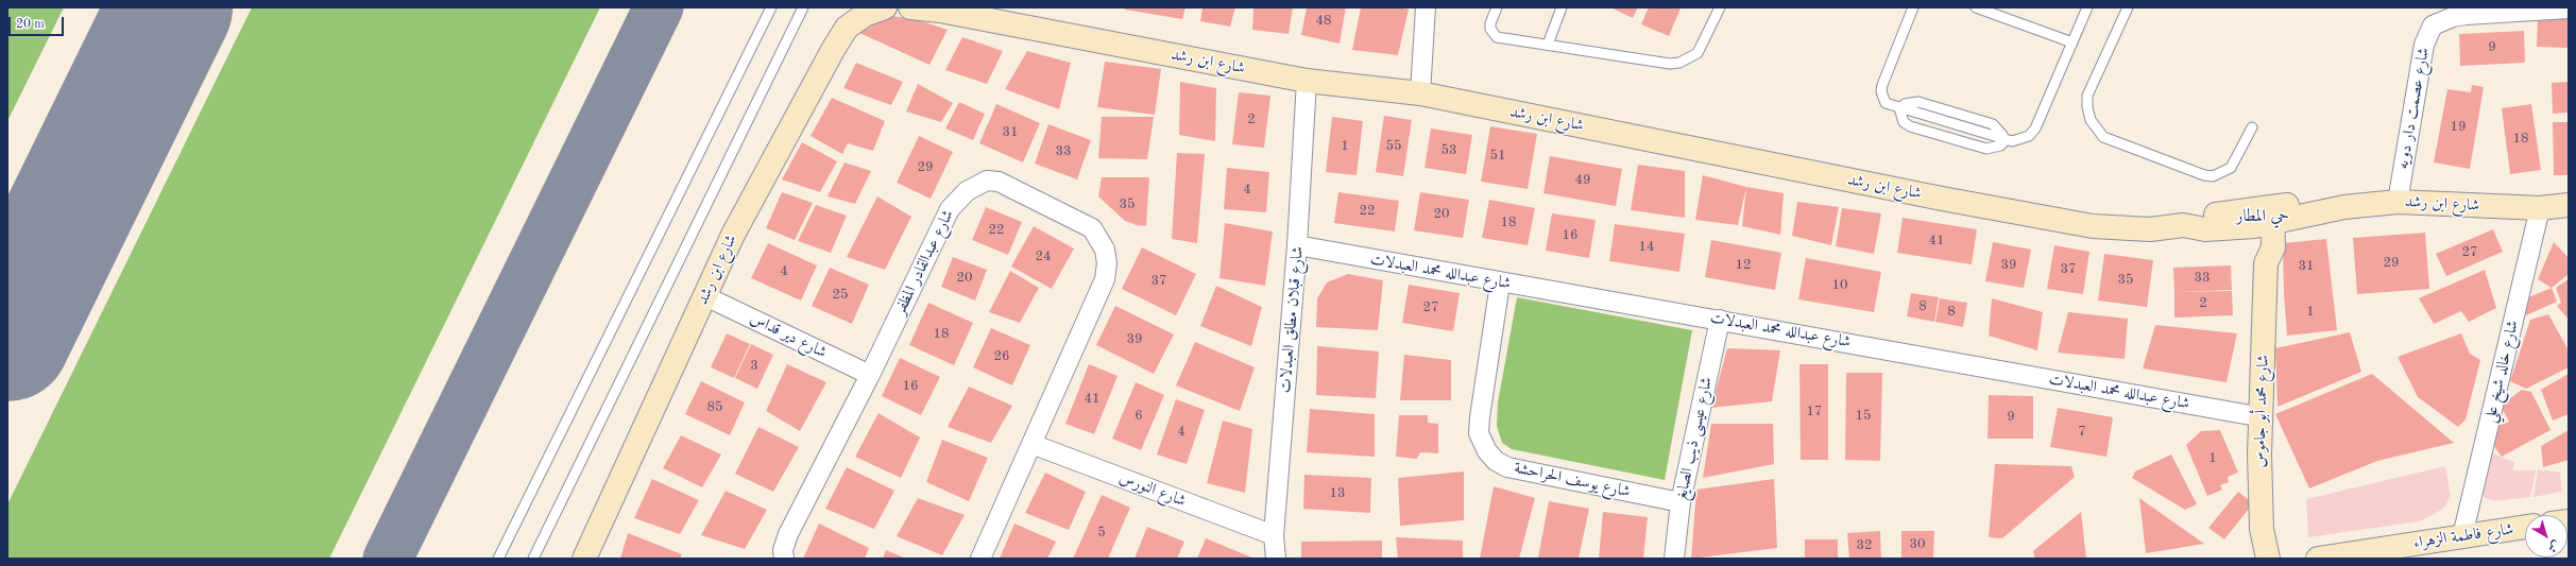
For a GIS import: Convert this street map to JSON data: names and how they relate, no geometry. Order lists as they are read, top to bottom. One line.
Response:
{"streets":{"street":["شارع ابن رشد","شارع عصمت دار دويه","شارع عبدالقادر المظفر","شارع عبدالله محمد العبدلات","شارع قبلان مطلق العبدلات","شارع دير قداس","شارع خالد شيخ علي","شارع محمد أبو جاموس","شارع عيسى ذيب الصايغ","شارع يوسف الحراحشة","شارع النورس","شارع فاطمة الزهراء"]},"crossings":[["شارع ابن رشد","شارع عصمت دار دويه"],["شارع ابن رشد","شارع قبلان مطلق العبدلات"],["شارع ابن رشد","شارع دير قداس"],["شارع ابن رشد","شارع خالد شيخ علي"],["شارع ابن رشد","شارع محمد أبو جاموس"],["شارع عبدالقادر المظفر","شارع دير قداس"],["شارع عبدالقادر المظفر","شارع النورس"],["شارع عبدالله محمد العبدلات","شارع قبلان مطلق العبدلات"],["شارع عبدالله محمد العبدلات","شارع محمد أبو جاموس"],["شارع عبدالله محمد العبدلات","شارع عيسى ذيب الصايغ"],["شارع عبدالله محمد العبدلات","شارع يوسف الحراحشة"],["شارع قبلان مطلق العبدلات","شارع النورس"],["شارع خالد شيخ علي","شارع فاطمة الزهراء"],["شارع عيسى ذيب الصايغ","شارع يوسف الحراحشة"]],"districts":["حي المطار"],"house_numbers":["48","9","2","19","31","18","1","55","53","33","51","29","49","4","35","22","20","18","22","16","41","14","27","24","29","12","39","31","37","4","20","33","35","37","10","25","2","8","27","8","1","18","39","26","3","16","41","85","17","6","15","9","4","7","1","13","5","30","32"],"scale_bar":"20 m","north":"bottom right"}
